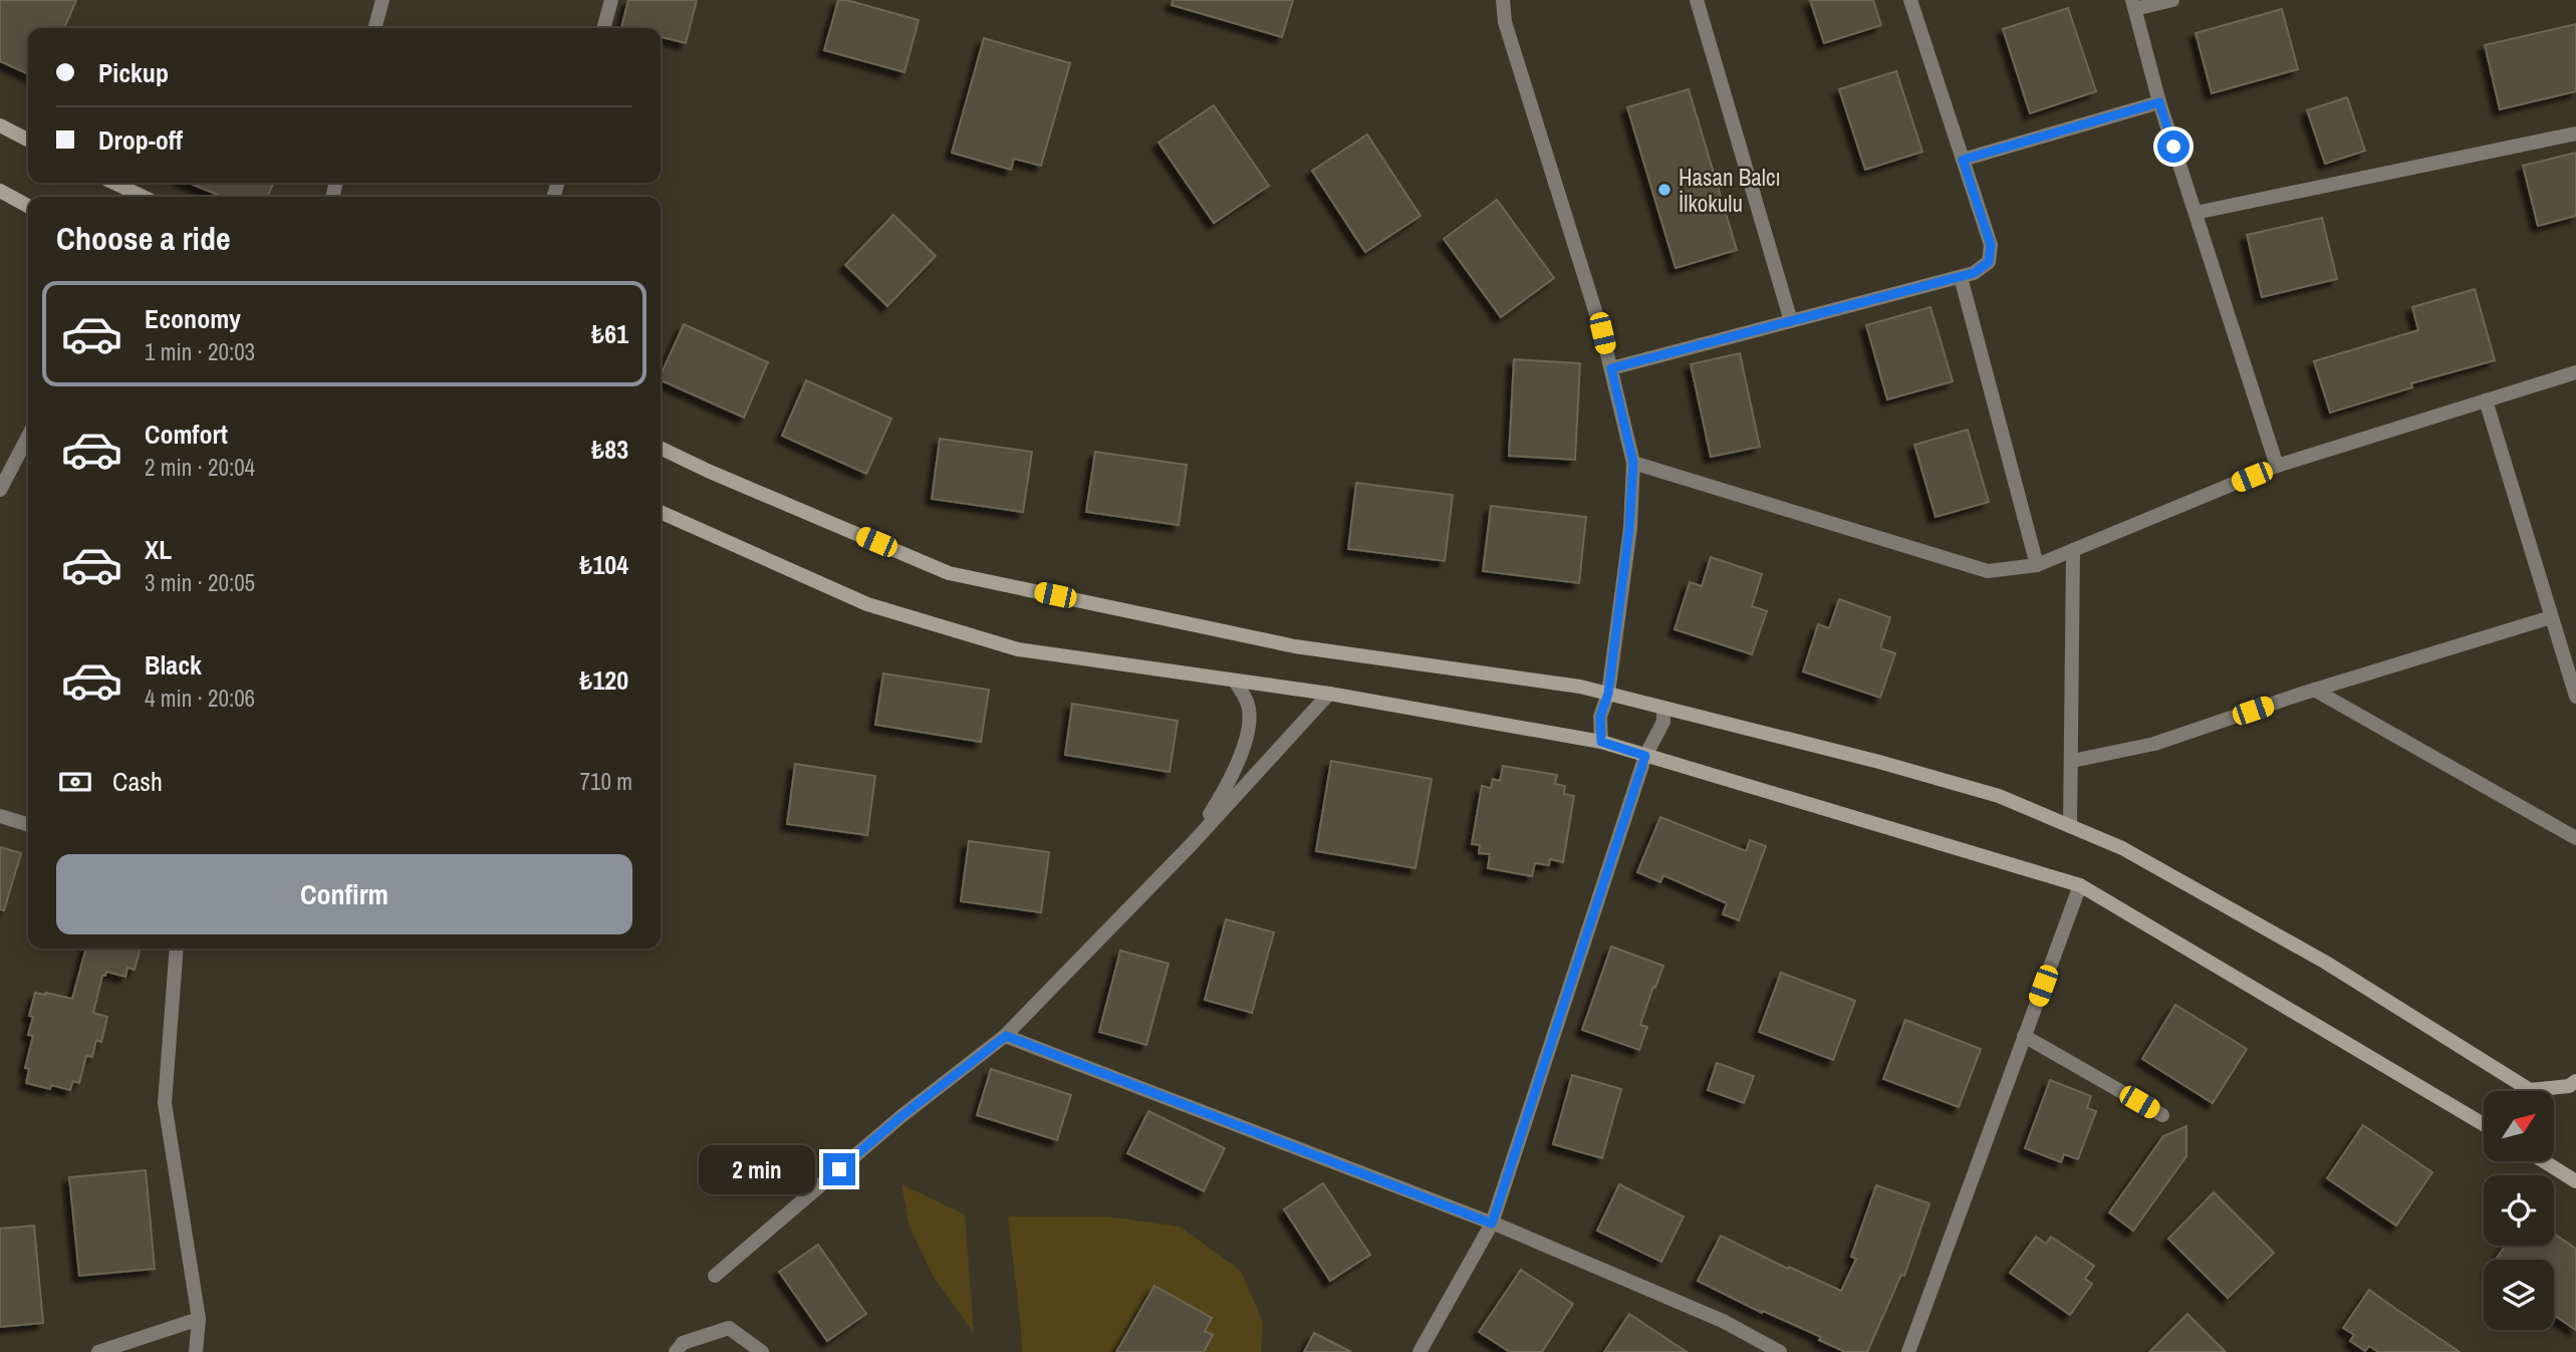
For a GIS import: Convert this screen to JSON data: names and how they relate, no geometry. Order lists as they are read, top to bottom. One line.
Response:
{"places":["Hasan Balcı İlkokulu"],"north":"top right","page":{"banner":["Pickup","Drop-off"],"heading":"Choose a ride","list":[{"name":"Economy","note":"1 min · 20:03","value":"₺61"},{"name":"Comfort","note":"2 min · 20:04","value":"₺83"},{"name":"XL","note":"3 min · 20:05","value":"₺104"},{"name":"Black","note":"4 min · 20:06","value":"₺120"}],"pay":["Cash","710 m"],"buttons":"Confirm","bubble":"2 min"}}
